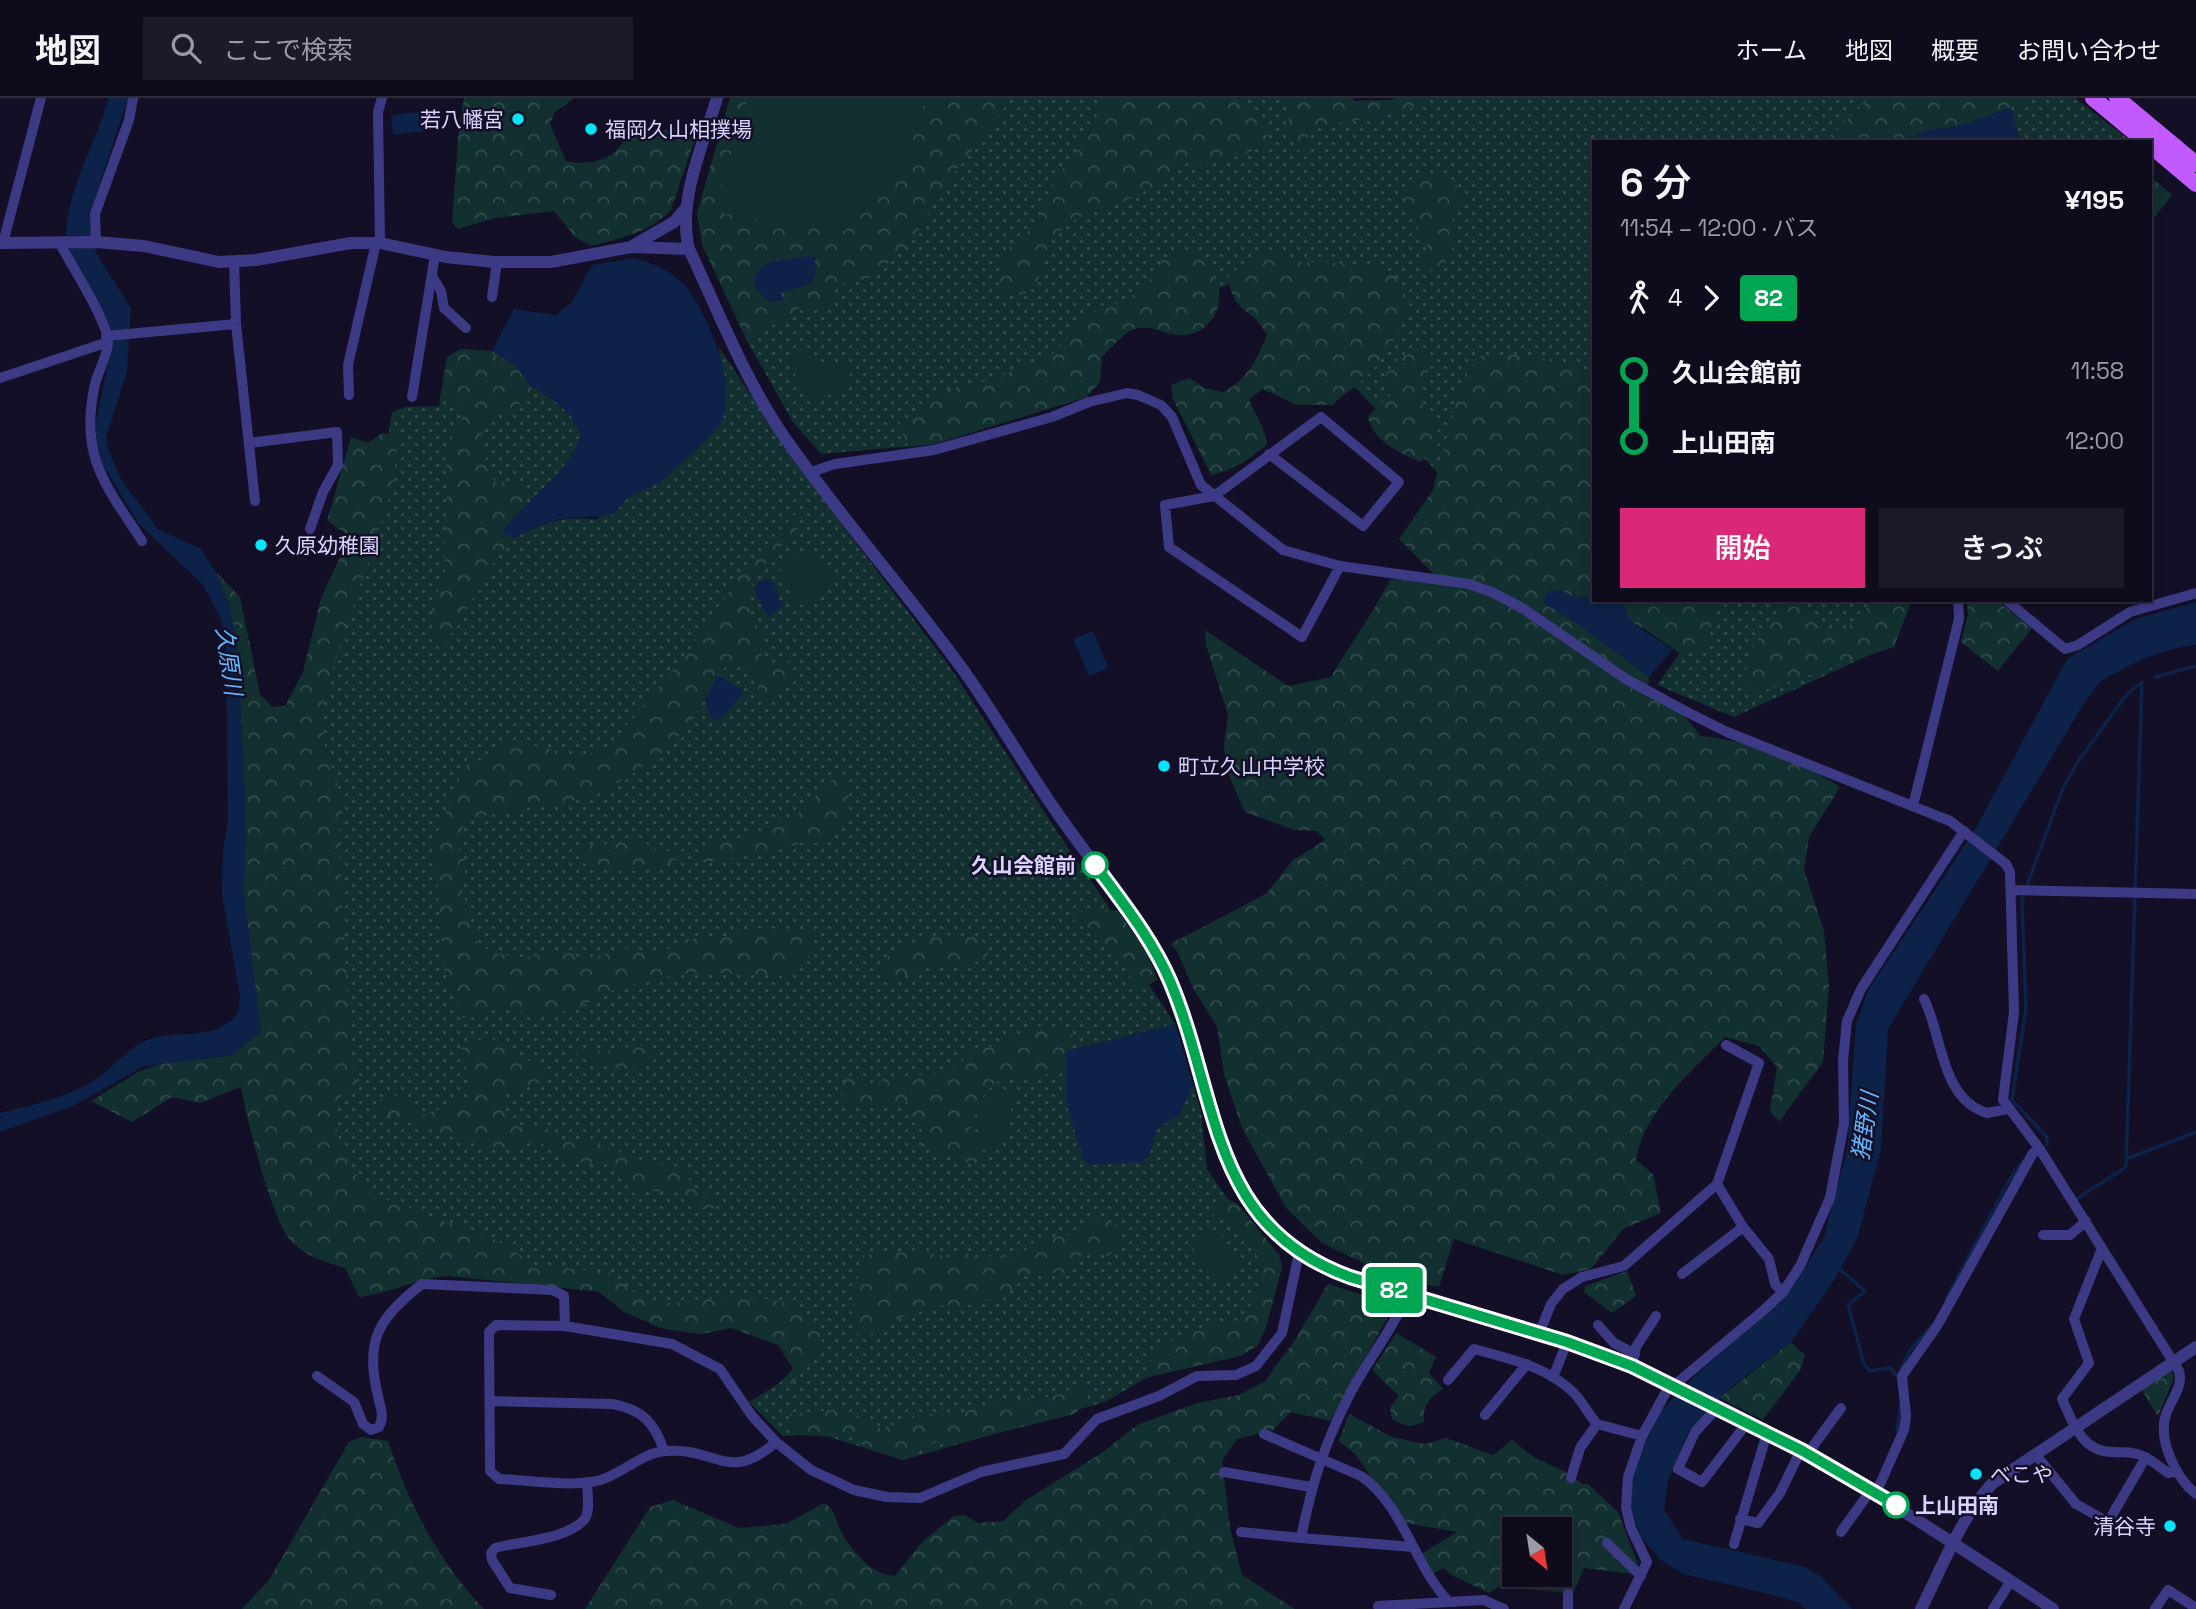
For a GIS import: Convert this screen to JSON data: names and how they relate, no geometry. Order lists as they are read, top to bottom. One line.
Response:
{"water":["久原川","猪野川"],"places":["若八幡宮","福岡久山相撲場","久原幼稚園","町立久山中学校","久山会館前","べこや","上山田南","清谷寺"],"lines":["bus line 82"],"north":"bottom right","page":{"header":"地図","search":"ここで検索","nav":["ホーム","地図","概要","お問い合わせ"],"on_map":"82","heading":["6 分","11:54 – 12:00 · バス","¥195"],"legs":["4","82"],"list":[{"name":"久山会館前","value":"11:58"},{"name":"上山田南","value":"12:00"}],"buttons":["開始","きっぷ"]}}
